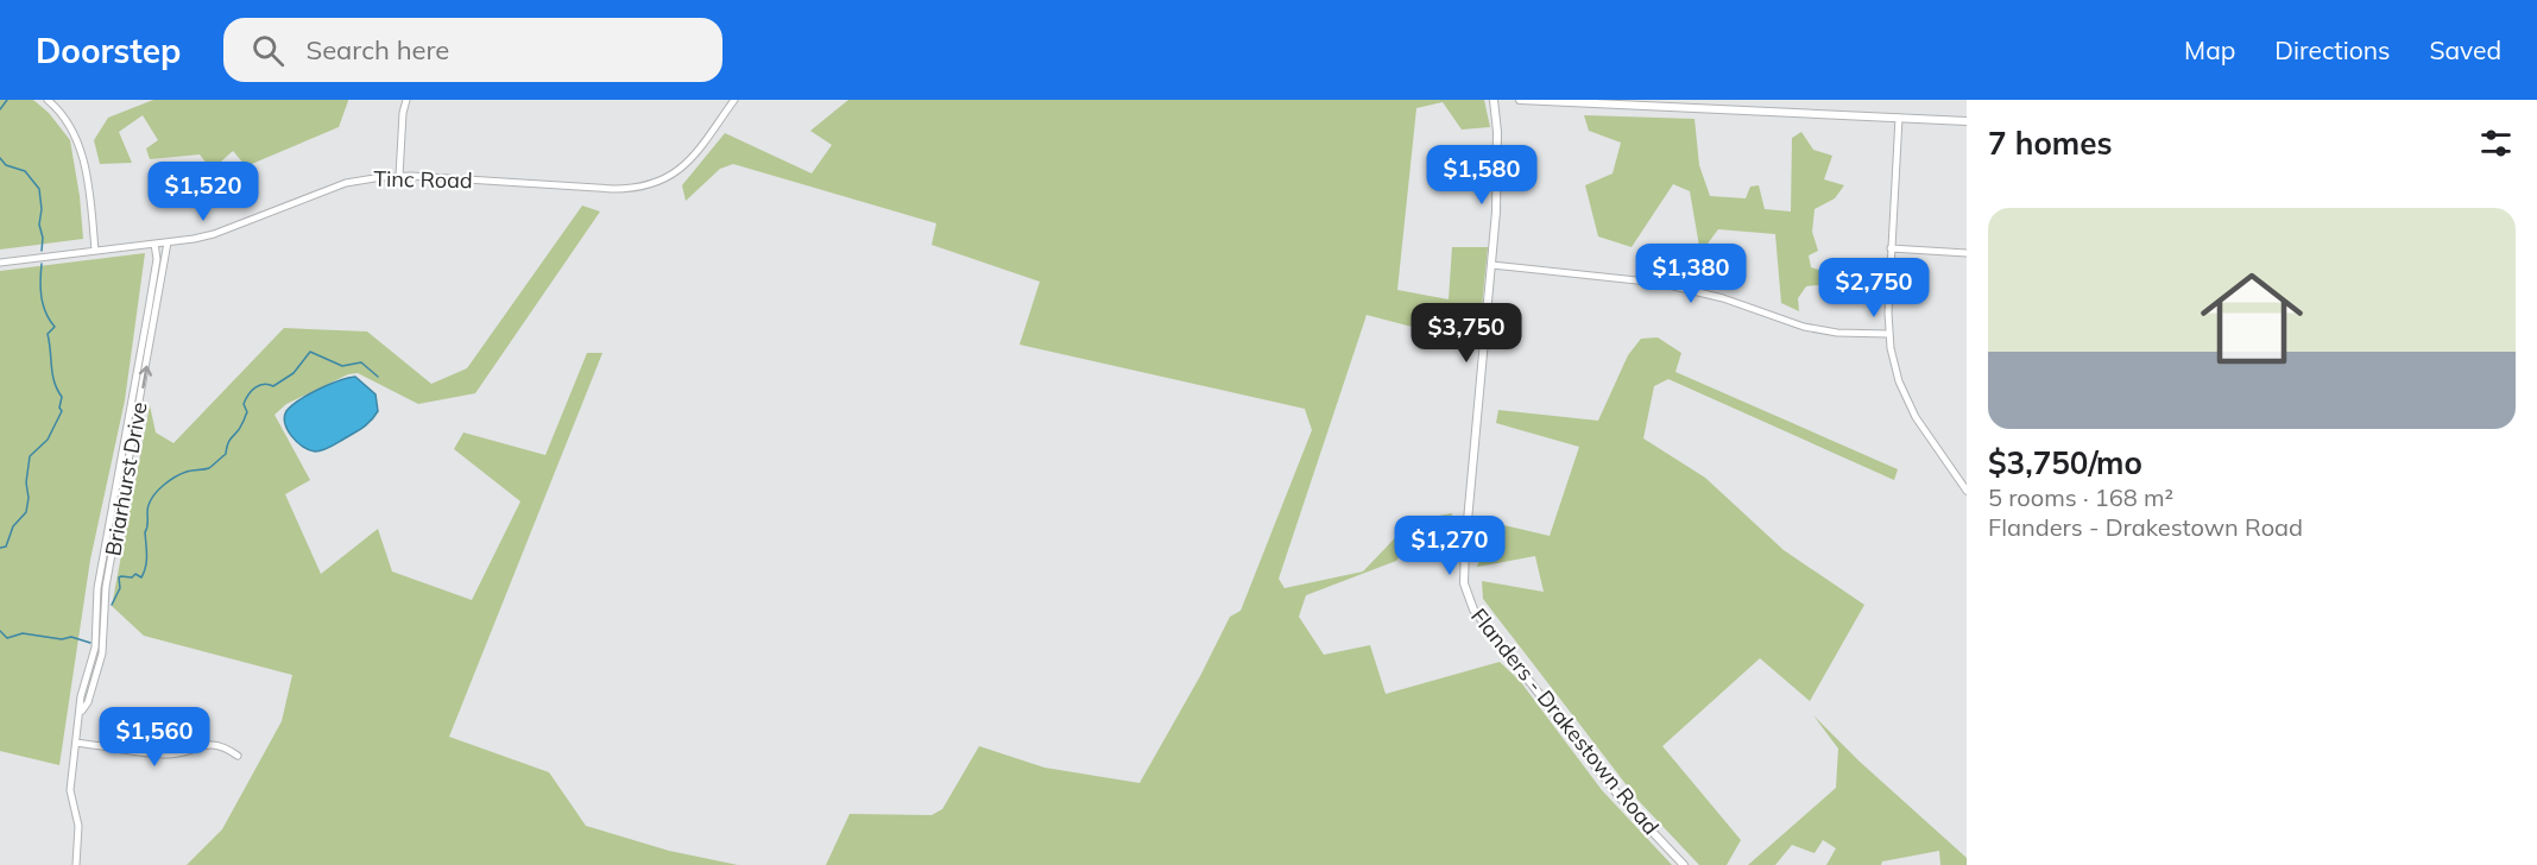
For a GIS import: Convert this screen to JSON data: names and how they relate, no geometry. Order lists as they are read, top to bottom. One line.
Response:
{"streets":{"street":["Tinc Road","Briarhurst Drive","Flanders - Drakestown Road"]},"crossings":[["Tinc Road","Briarhurst Drive"]],"page":{"header":"Doorstep","search":"Search here","nav":["Map","Directions","Saved"],"heading":"7 homes","price":["$1,580","$1,520","$1,380","$2,750","$3,750","$1,270","$1,560"],"list":[{"name":"$3,750/mo","note":"5 rooms · 168 m² · Flanders - Drakestown Road"}]}}
